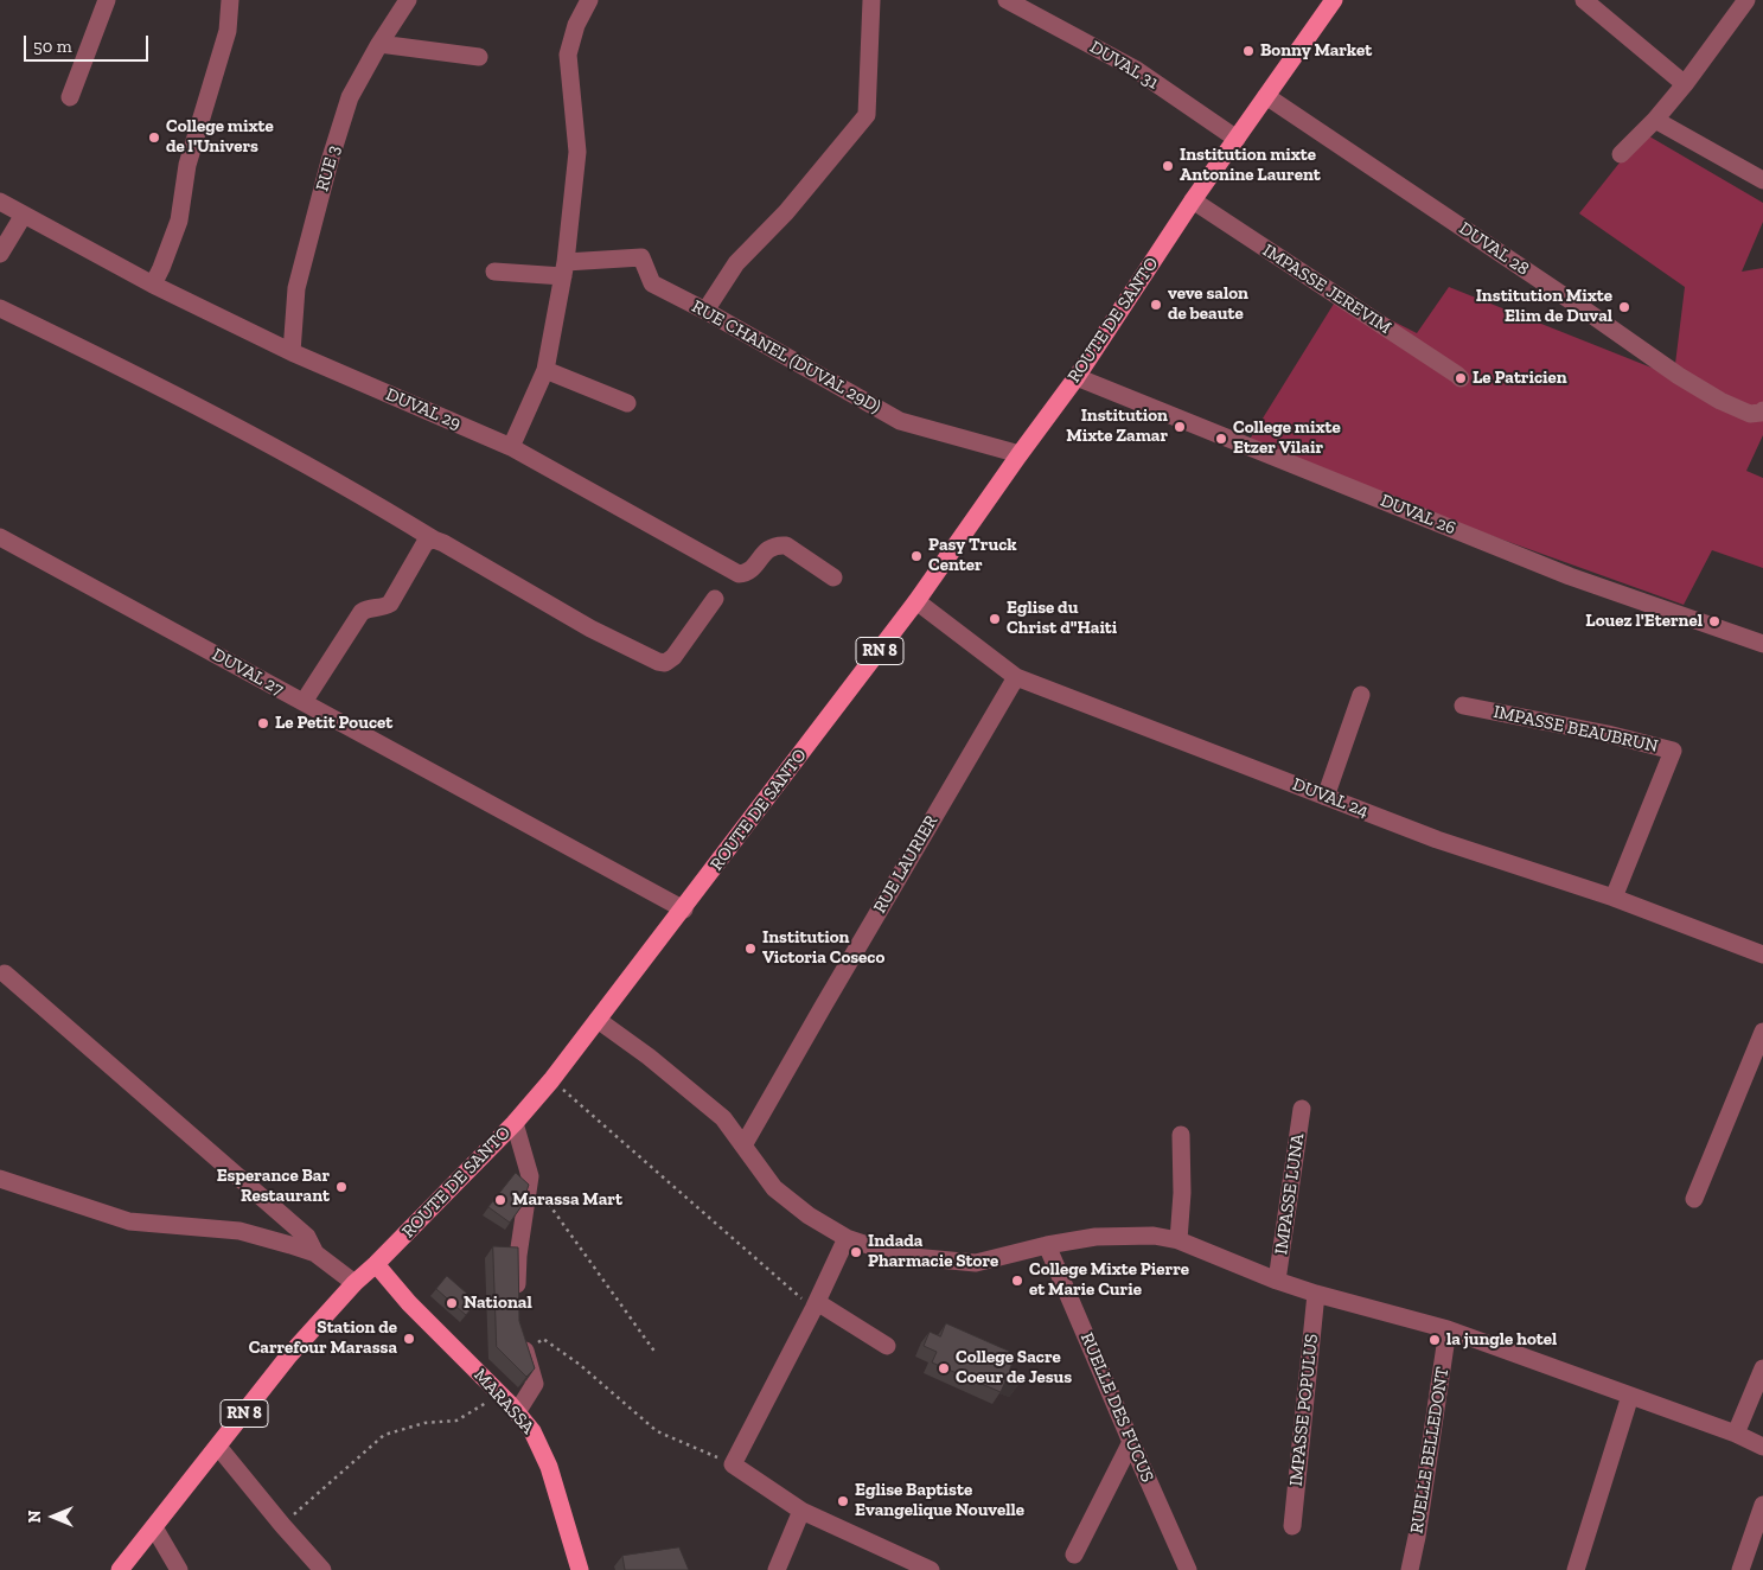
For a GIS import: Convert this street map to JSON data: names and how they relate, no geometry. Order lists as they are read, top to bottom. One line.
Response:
{"streets":{"main road":["ROUTE DE SANTO","RN 8","MARASSA"],"street":["DUVAL 31","RUE 3","DUVAL 28","IMPASSE JEREVIM","RUE CHANEL (DUVAL 29D)","DUVAL 29","DUVAL 26","DUVAL 27","IMPASSE BEAUBRUN","DUVAL 24","RUE LAURIER","IMPASSE LUNA","RUELLE DES FUCUS","IMPASSE POPULUS","RUELLE BELLEDONT"]},"crossings":[["DUVAL 31","ROUTE DE SANTO"],["RUE 3","DUVAL 29"],["DUVAL 28","ROUTE DE SANTO"],["IMPASSE JEREVIM","ROUTE DE SANTO"],["ROUTE DE SANTO","RUE CHANEL (DUVAL 29D)"],["ROUTE DE SANTO","DUVAL 26"],["ROUTE DE SANTO","DUVAL 27"],["ROUTE DE SANTO","DUVAL 24"],["ROUTE DE SANTO","MARASSA"],["IMPASSE BEAUBRUN","DUVAL 24"],["DUVAL 24","RUE LAURIER"]],"places":["Bonny Market","College mixte de l'Univers","Institution mixte Antonine Laurent","veve salon de beaute","Institution Mixte Elim de Duval","Le Patricien","Institution Mixte Zamar","College mixte Etzer Vilair","Pasy Truck Center","Eglise du Christ d\"Haiti","Louez l'Eternel","Le Petit Poucet","Institution Victoria Coseco","Esperance Bar Restaurant","Marassa Mart","Indada Pharmacie Store","College Mixte Pierre et Marie Curie","National","Station de Carrefour Marassa","la jungle hotel","College Sacre Coeur de Jesus","Eglise Baptiste Evangelique Nouvelle"],"scale_bar":"50 m","north":"left"}
